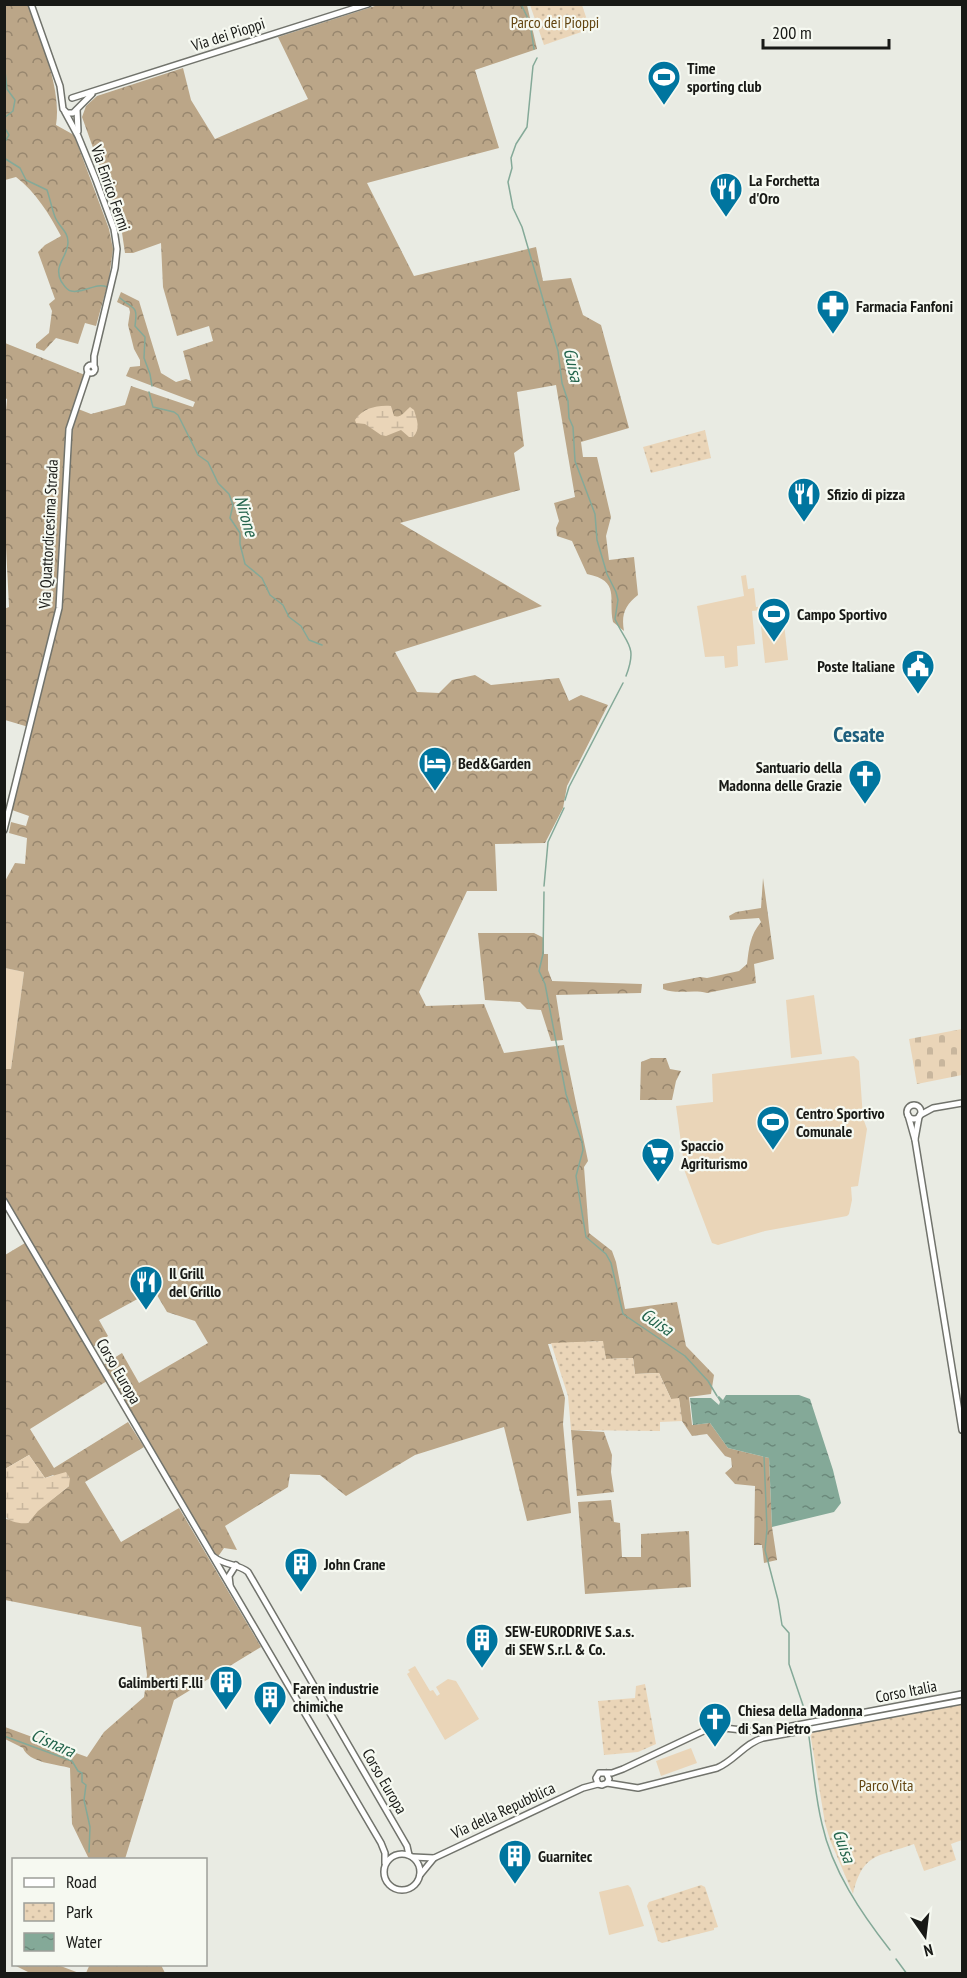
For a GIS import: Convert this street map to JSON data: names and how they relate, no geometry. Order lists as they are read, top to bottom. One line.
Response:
{"streets":{"street":["Via dei Pioppi","Via Enrico Fermi","Via Quattordicesima Strada","Corso Europa","Corso Italia","Via della Repubblica"]},"crossings":[["Via dei Pioppi","Via Enrico Fermi"],["Via Enrico Fermi","Via Quattordicesima Strada"],["Corso Europa","Via della Repubblica"],["Corso Italia","Via della Repubblica"]],"districts":["Cesate"],"water":["Guisa","Nirone","Cisnara"],"parks":["Parco dei Pioppi","Parco Vita"],"places":{"sports":["Time sporting club","Campo Sportivo","Centro Sportivo Comunale"],"restaurant":["La Forchetta d'Oro","Sfizio di pizza","Il Grill del Grillo"],"pharmacy":["Farmacia Fanfoni"],"public building":["Poste Italiane"],"hotel":["Bed&Garden"],"church":["Santuario della Madonna delle Grazie","Chiesa della Madonna di San Pietro"],"supermarket":["Spaccio Agriturismo"],"building":["John Crane","SEW-EURODRIVE S.a.s. di SEW S.r.l. & Co.","Galimberti F.lli","Faren industrie chimiche","Guarnitec"]},"legend":["Road","Park","Water"],"scale_bar":"200 m","north":"bottom"}
